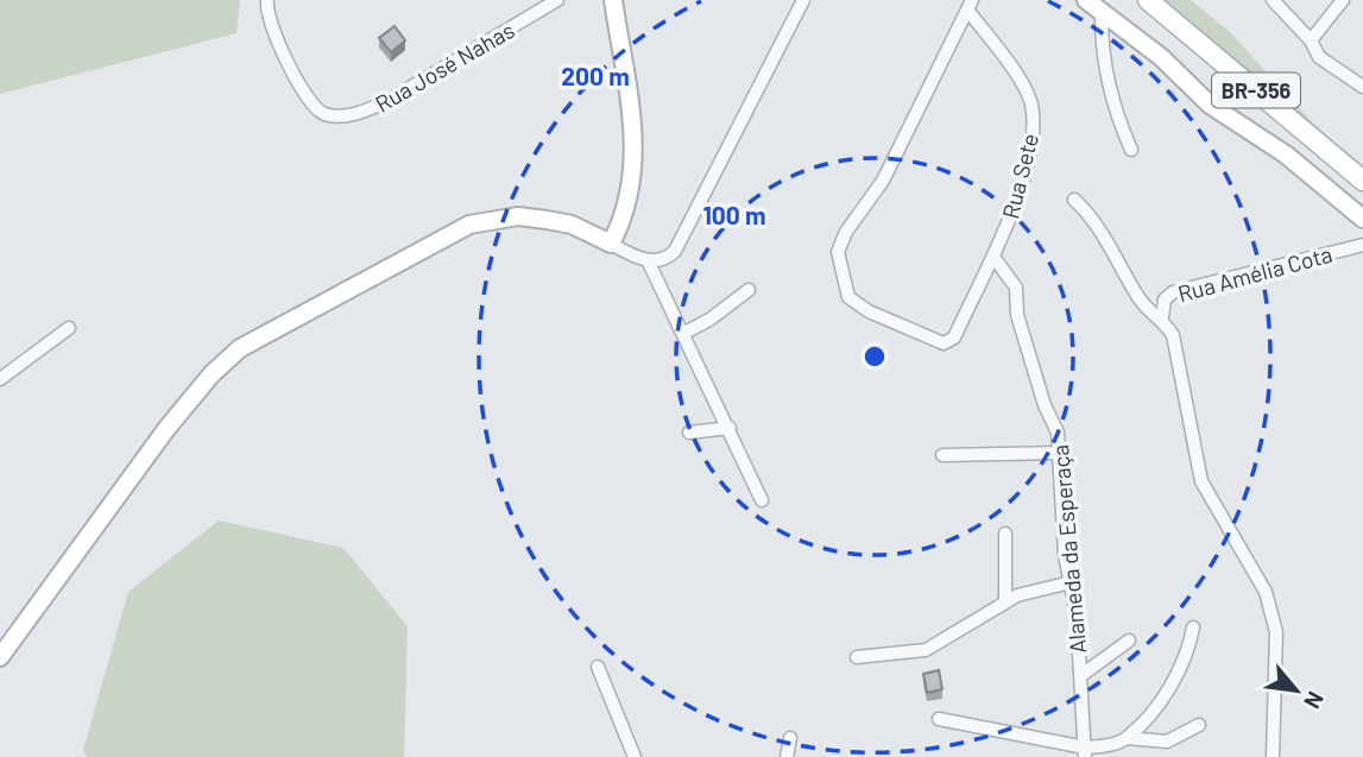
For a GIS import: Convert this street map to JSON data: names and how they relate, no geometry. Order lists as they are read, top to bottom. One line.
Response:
{"streets":{"main road":["BR-356"],"street":["Rua José Nahas","Rua Sete","Rua Amélia Cota","Alameda da Esperaça"]},"crossings":[["Rua Sete","Alameda da Esperaça"]],"north":"bottom right","rings":["200 m","100 m"]}
